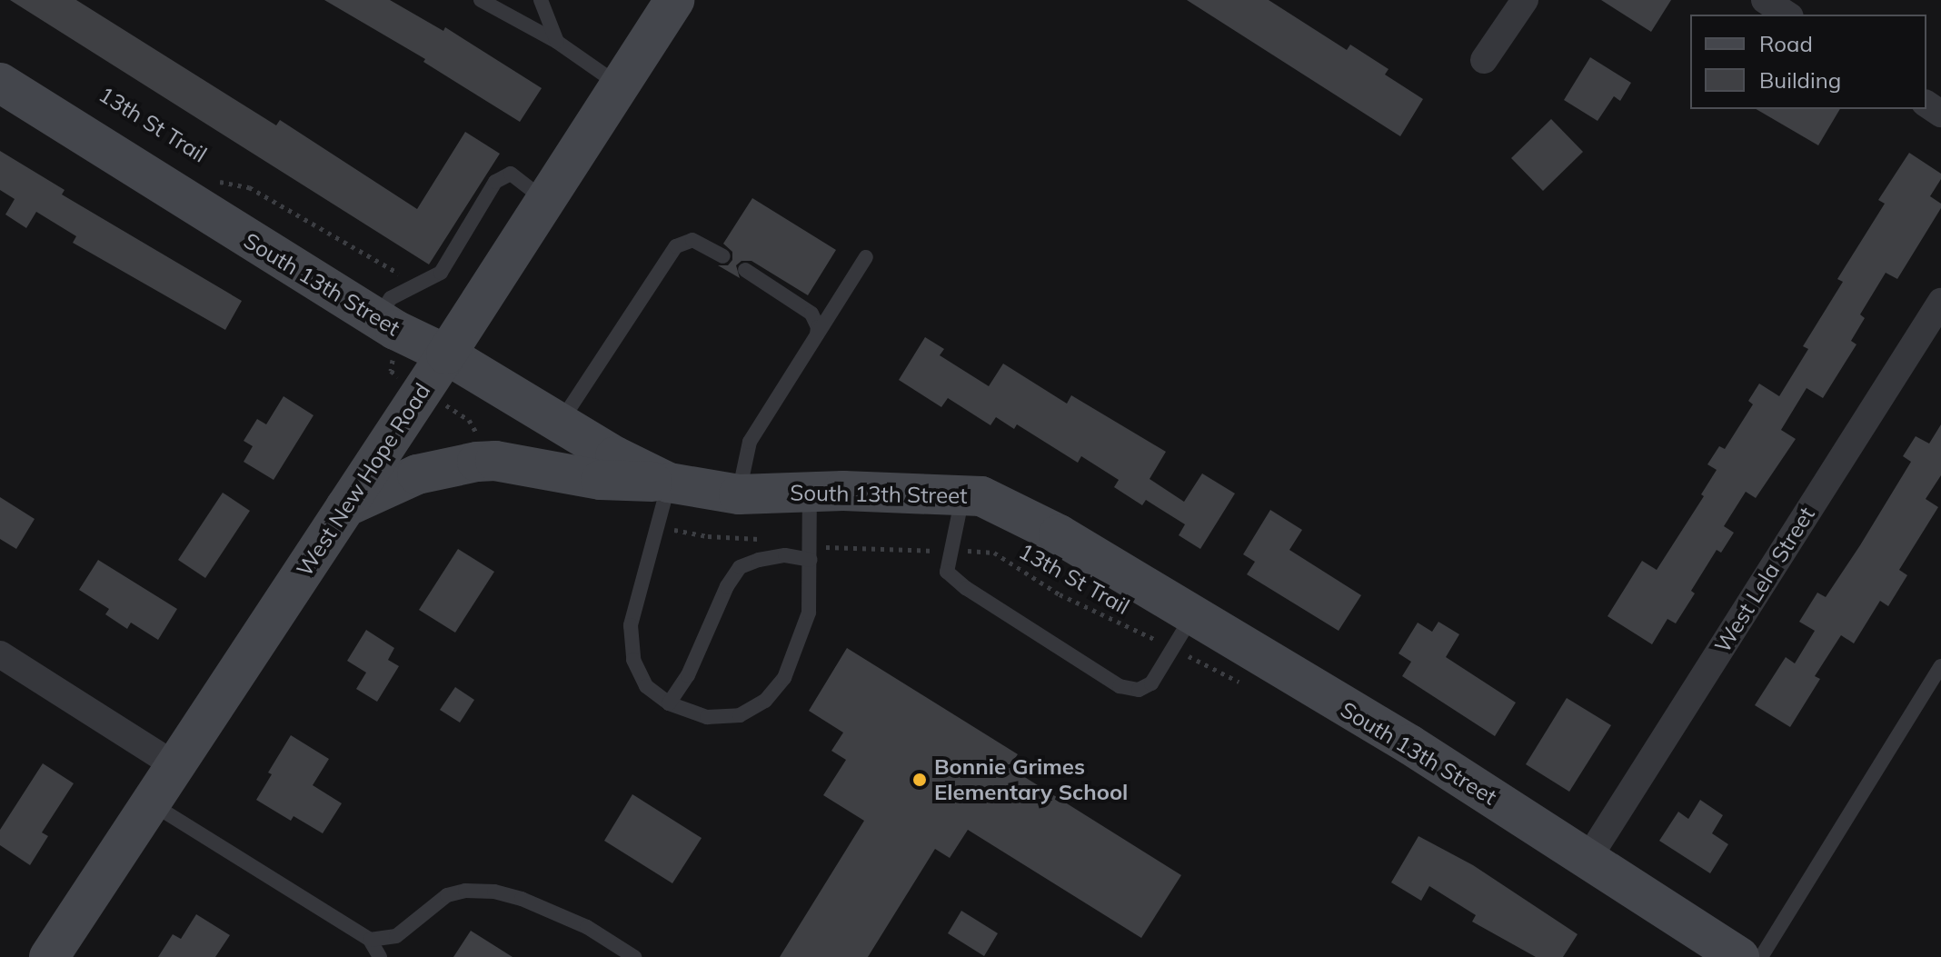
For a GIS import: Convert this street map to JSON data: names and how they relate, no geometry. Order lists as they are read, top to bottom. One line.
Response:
{"streets":{"street":["South 13th Street","West New Hope Road","West Lela Street"],"path":["13th St Trail"]},"crossings":[["South 13th Street","West New Hope Road"],["South 13th Street","West Lela Street"]],"places":["Bonnie Grimes Elementary School"],"legend":["Road","Building"]}
